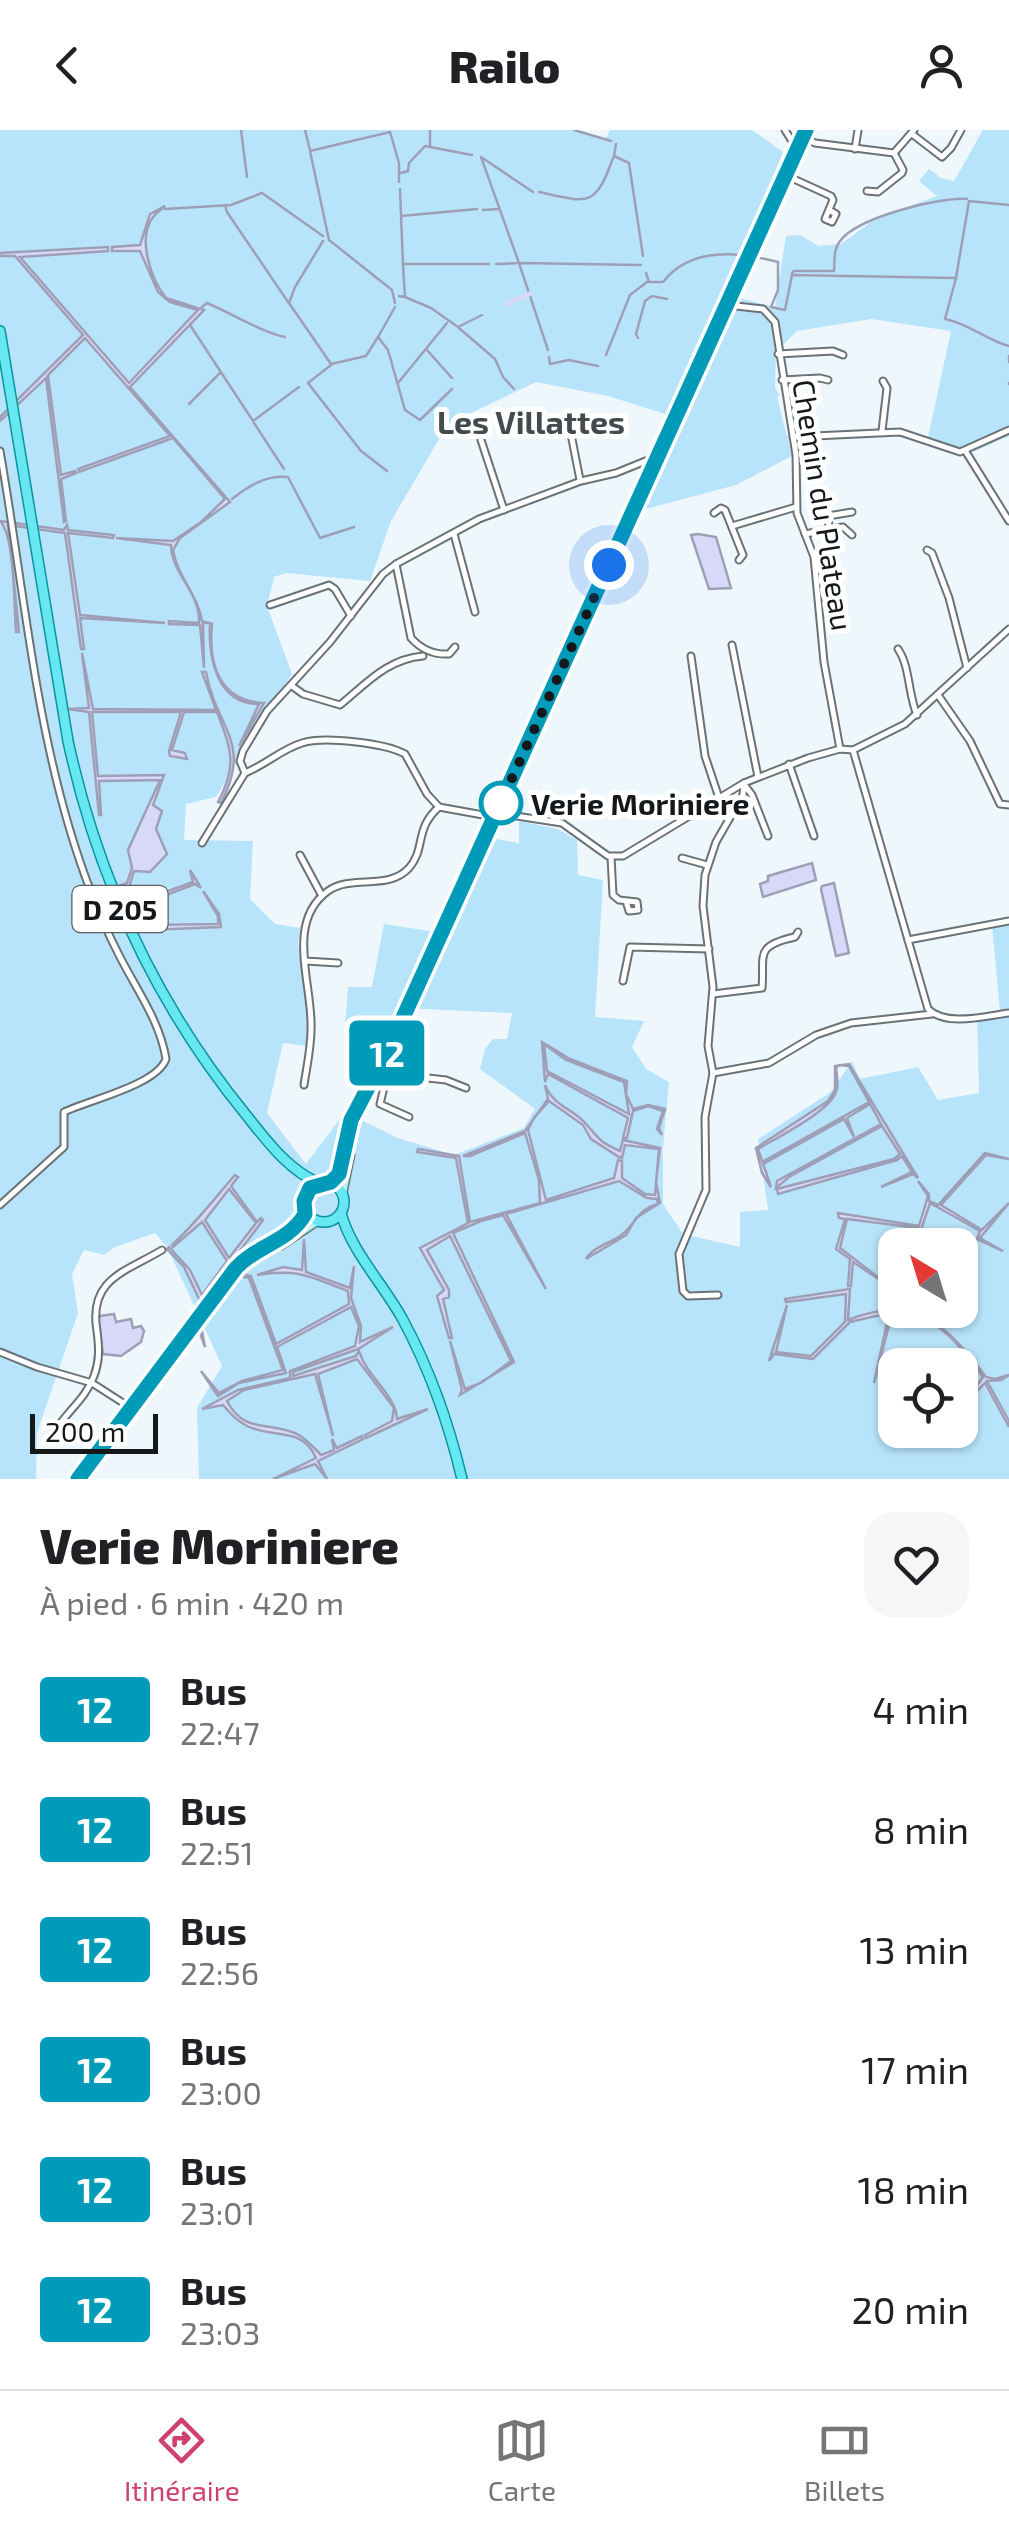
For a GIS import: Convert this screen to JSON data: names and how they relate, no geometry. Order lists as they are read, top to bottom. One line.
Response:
{"streets":{"main road":["D 205"],"street":["Chemin du Plateau"]},"districts":["Les Villattes"],"places":["Verie Moriniere"],"lines":["bus line 12"],"scale_bar":"200 m","north":"top left","page":{"header":"Railo","on_map":"12","scale":"200 m","heading":["Verie Moriniere","À pied · 6 min · 420 m"],"list":[{"mark":"12","name":"Bus","note":"22:47","value":"4 min"},{"mark":"12","name":"Bus","note":"22:51","value":"8 min"},{"mark":"12","name":"Bus","note":"22:56","value":"13 min"},{"mark":"12","name":"Bus","note":"23:00","value":"17 min"},{"mark":"12","name":"Bus","note":"23:01","value":"18 min"},{"mark":"12","name":"Bus","note":"23:03","value":"20 min"}],"tabs":["Itinéraire","Carte","Billets"]}}
